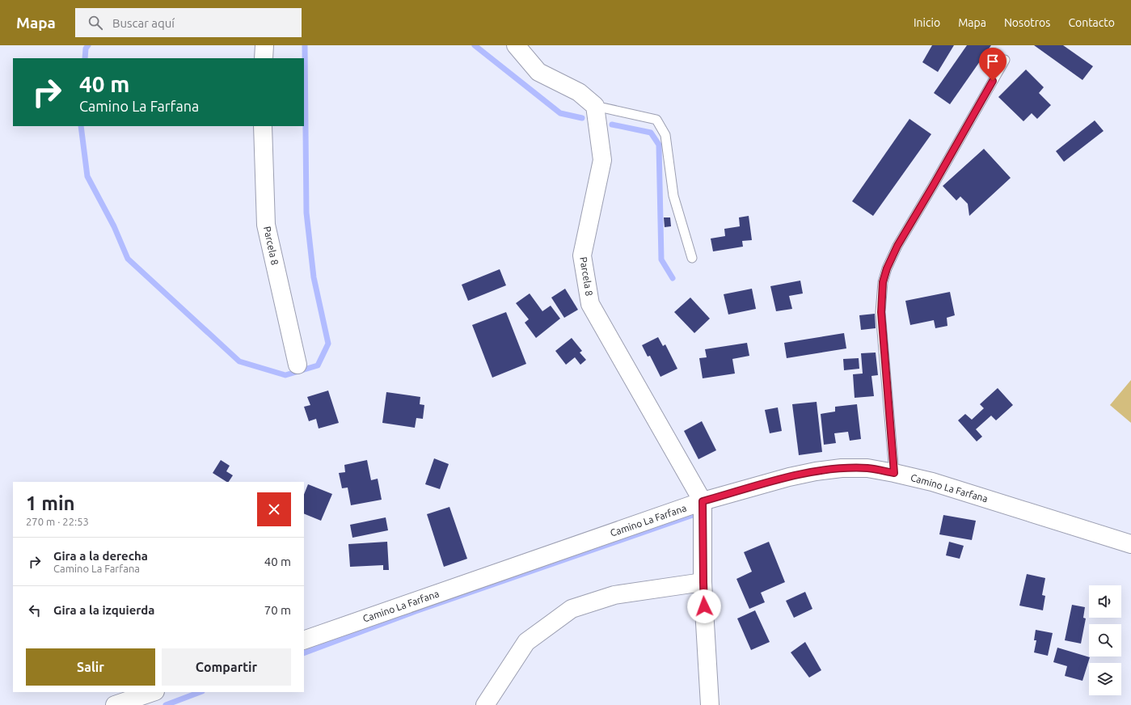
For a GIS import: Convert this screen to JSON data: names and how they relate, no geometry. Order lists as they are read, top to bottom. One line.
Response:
{"streets":{"street":["Parcela 8","Camino La Farfana"]},"crossings":[["Parcela 8","Camino La Farfana"]],"page":{"header":"Mapa","search":"Buscar aquí","nav":["Inicio","Mapa","Nosotros","Contacto"],"turn":["40 m","Camino La Farfana"],"heading":["1 min","270 m · 22:53"],"list":[{"name":"Gira a la derecha","note":"Camino La Farfana","value":"40 m"},{"name":"Gira a la izquierda","value":"70 m"}],"buttons":["Salir","Compartir"]}}
